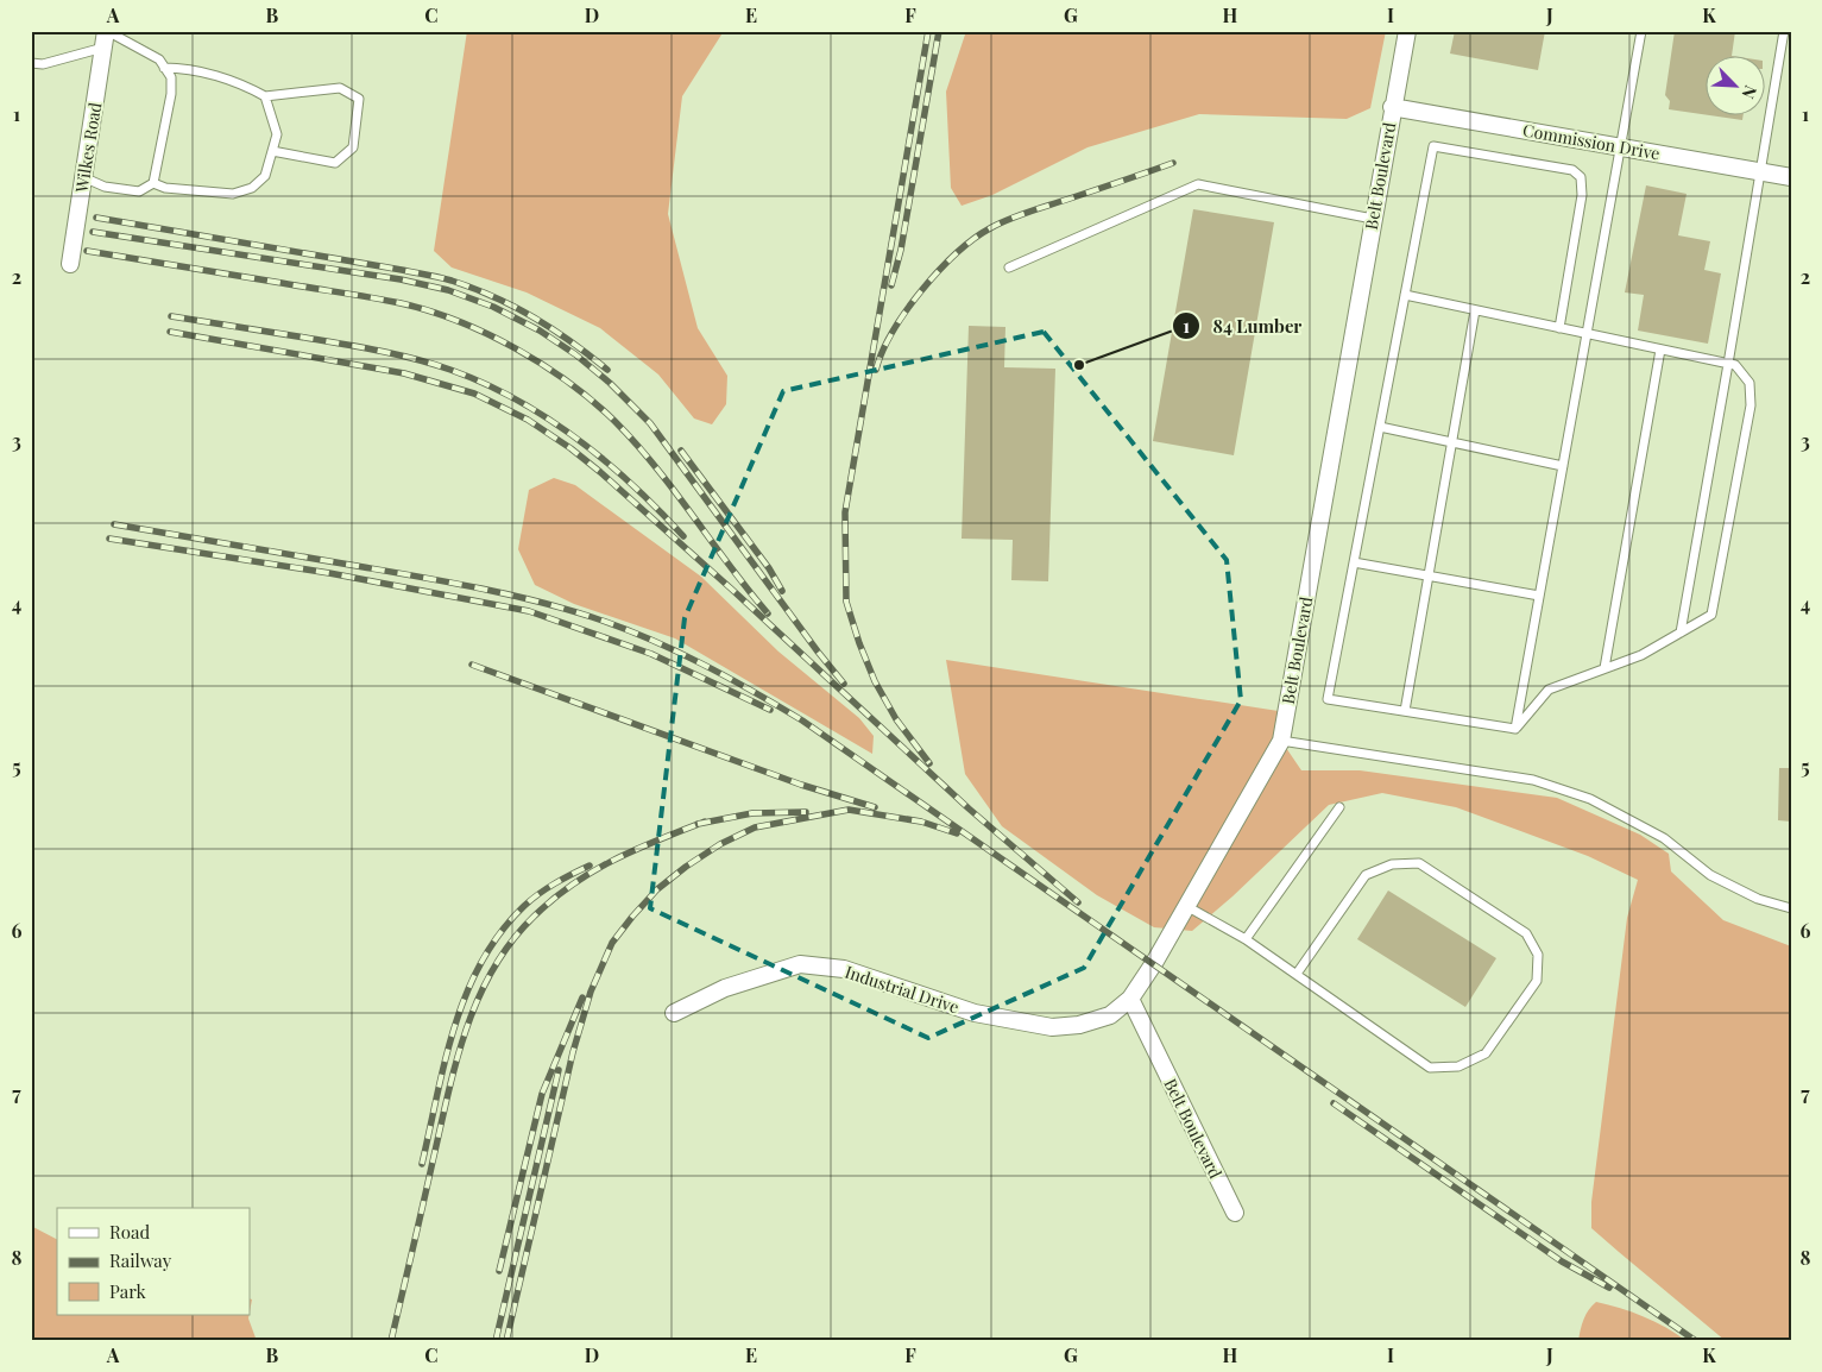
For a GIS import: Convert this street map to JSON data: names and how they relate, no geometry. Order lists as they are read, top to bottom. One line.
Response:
{"streets":{"street":["Commission Drive","Wilkes Road","Belt Boulevard","Industrial Drive"]},"crossings":[["Commission Drive","Belt Boulevard"],["Belt Boulevard","Industrial Drive"]],"places":["84 Lumber"],"legend":["Road","Railway","Park"],"north":"bottom right","grid":{"columns":["A","B","C","D","E","F","G","H","I","J","K"],"rows":["1","2","3","4","5","6","7","8"]}}
